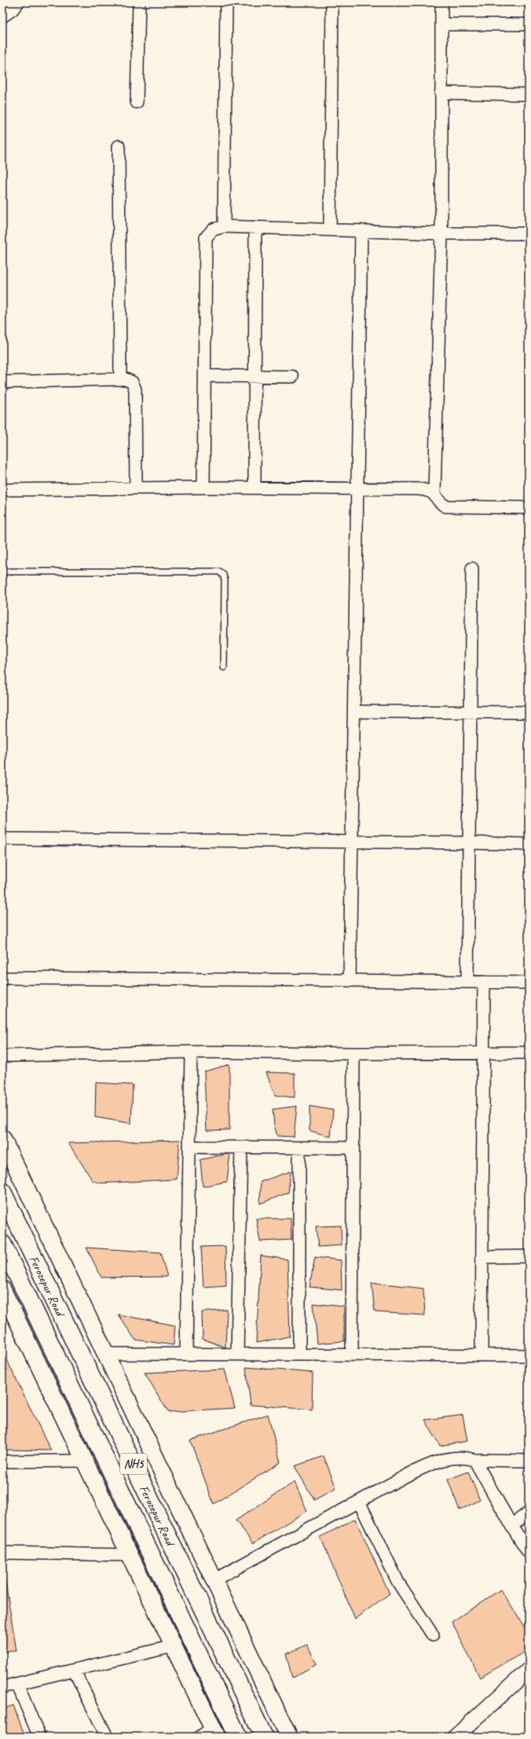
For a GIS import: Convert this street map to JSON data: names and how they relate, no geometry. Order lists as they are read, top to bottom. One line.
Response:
{"streets":{"highway":["Ferozepur Road","NH5"]}}
